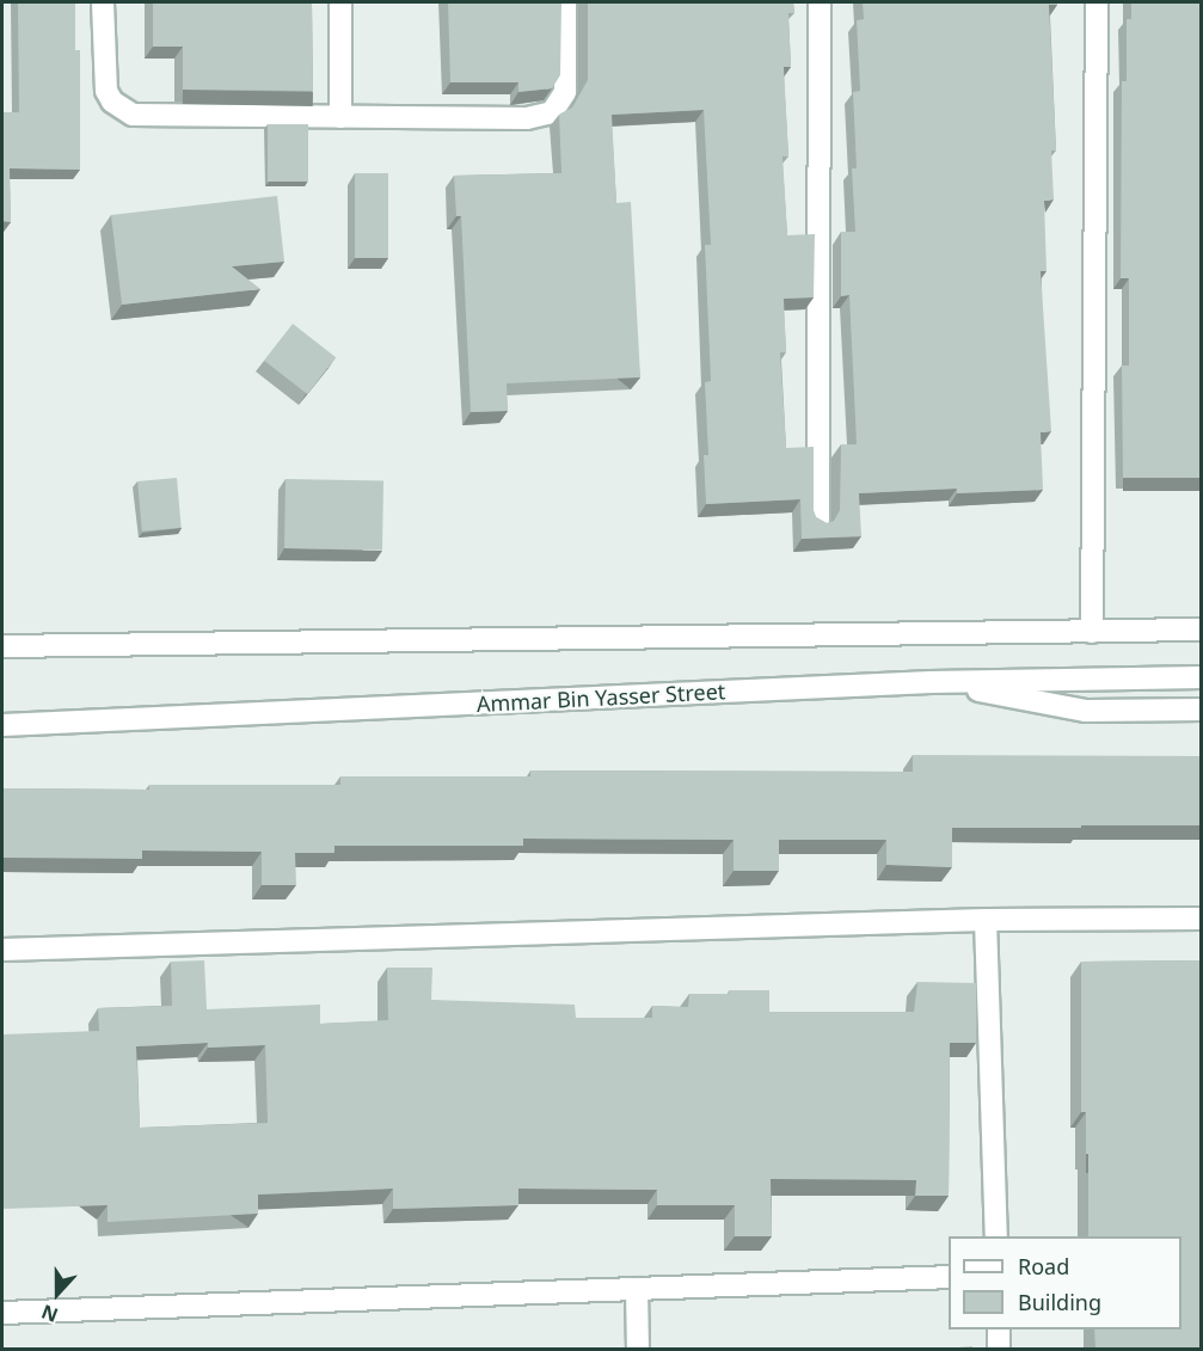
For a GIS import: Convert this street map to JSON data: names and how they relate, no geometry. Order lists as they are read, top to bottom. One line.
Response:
{"streets":{"street":["Ammar Bin Yasser Street"]},"legend":["Road","Building"],"north":"bottom"}
